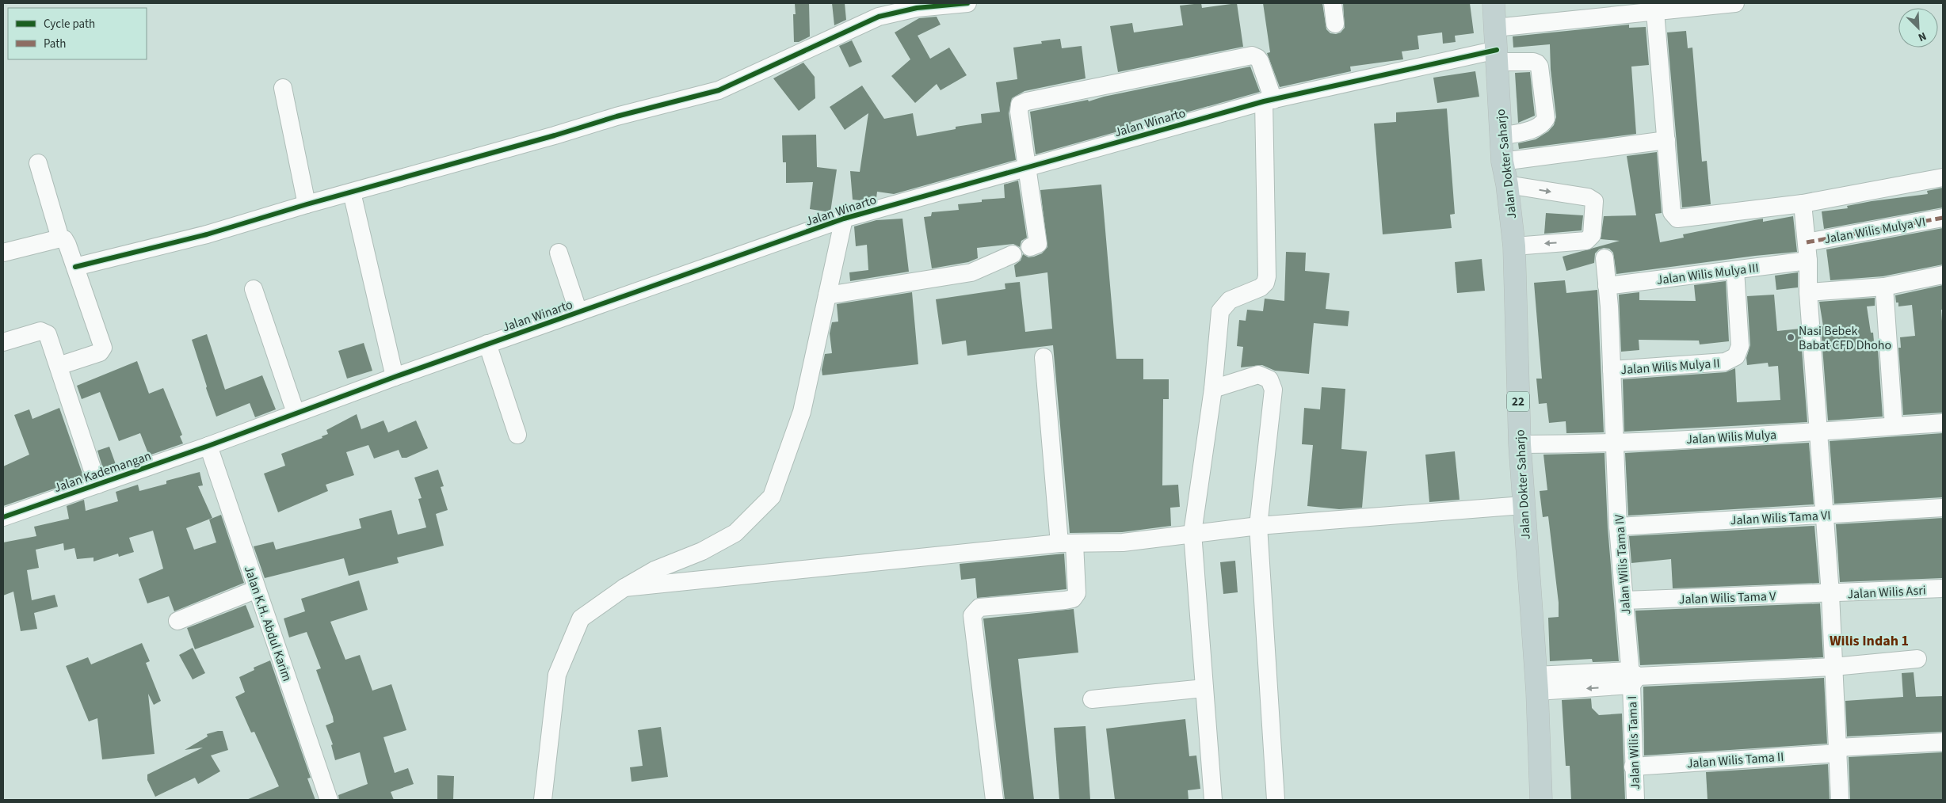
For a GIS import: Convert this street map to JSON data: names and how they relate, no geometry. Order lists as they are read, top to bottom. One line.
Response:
{"streets":{"highway":["Jalan Dokter Saharjo","22"],"street":["Jalan Winarto","Jalan Wilis Mulya VI","Jalan Wilis Mulya III","Jalan Wilis Mulya II","Jalan Wilis Mulya","Jalan Kademangan","Jalan Wilis Tama VI","Jalan Wilis Tama IV","Jalan Wilis Asri","Jalan Wilis Tama V","Jalan K.H. Abdul Karim","Jalan Wilis Tama I","Jalan Wilis Tama II"]},"crossings":[["Jalan Winarto","Jalan Dokter Saharjo"],["Jalan Winarto","Jalan Kademangan"],["Jalan Winarto","Jalan K.H. Abdul Karim"],["Jalan Dokter Saharjo","Jalan Wilis Mulya"],["Jalan Wilis Mulya III","Jalan Wilis Mulya II"],["Jalan Wilis Mulya III","Jalan Wilis Tama IV"],["Jalan Wilis Mulya II","Jalan Wilis Tama IV"],["Jalan Wilis Mulya","Jalan Wilis Tama IV"],["Jalan Kademangan","Jalan K.H. Abdul Karim"],["Jalan Wilis Tama VI","Jalan Wilis Tama IV"],["Jalan Wilis Tama IV","Jalan Wilis Tama V"],["Jalan Wilis Tama IV","Jalan Wilis Tama I"],["Jalan Wilis Asri","Jalan Wilis Tama V"],["Jalan Wilis Tama I","Jalan Wilis Tama II"]],"districts":["Wilis Indah 1"],"places":["Nasi Bebek Babat CFD Dhoho"],"legend":["Cycle path","Path"],"north":"bottom right"}
